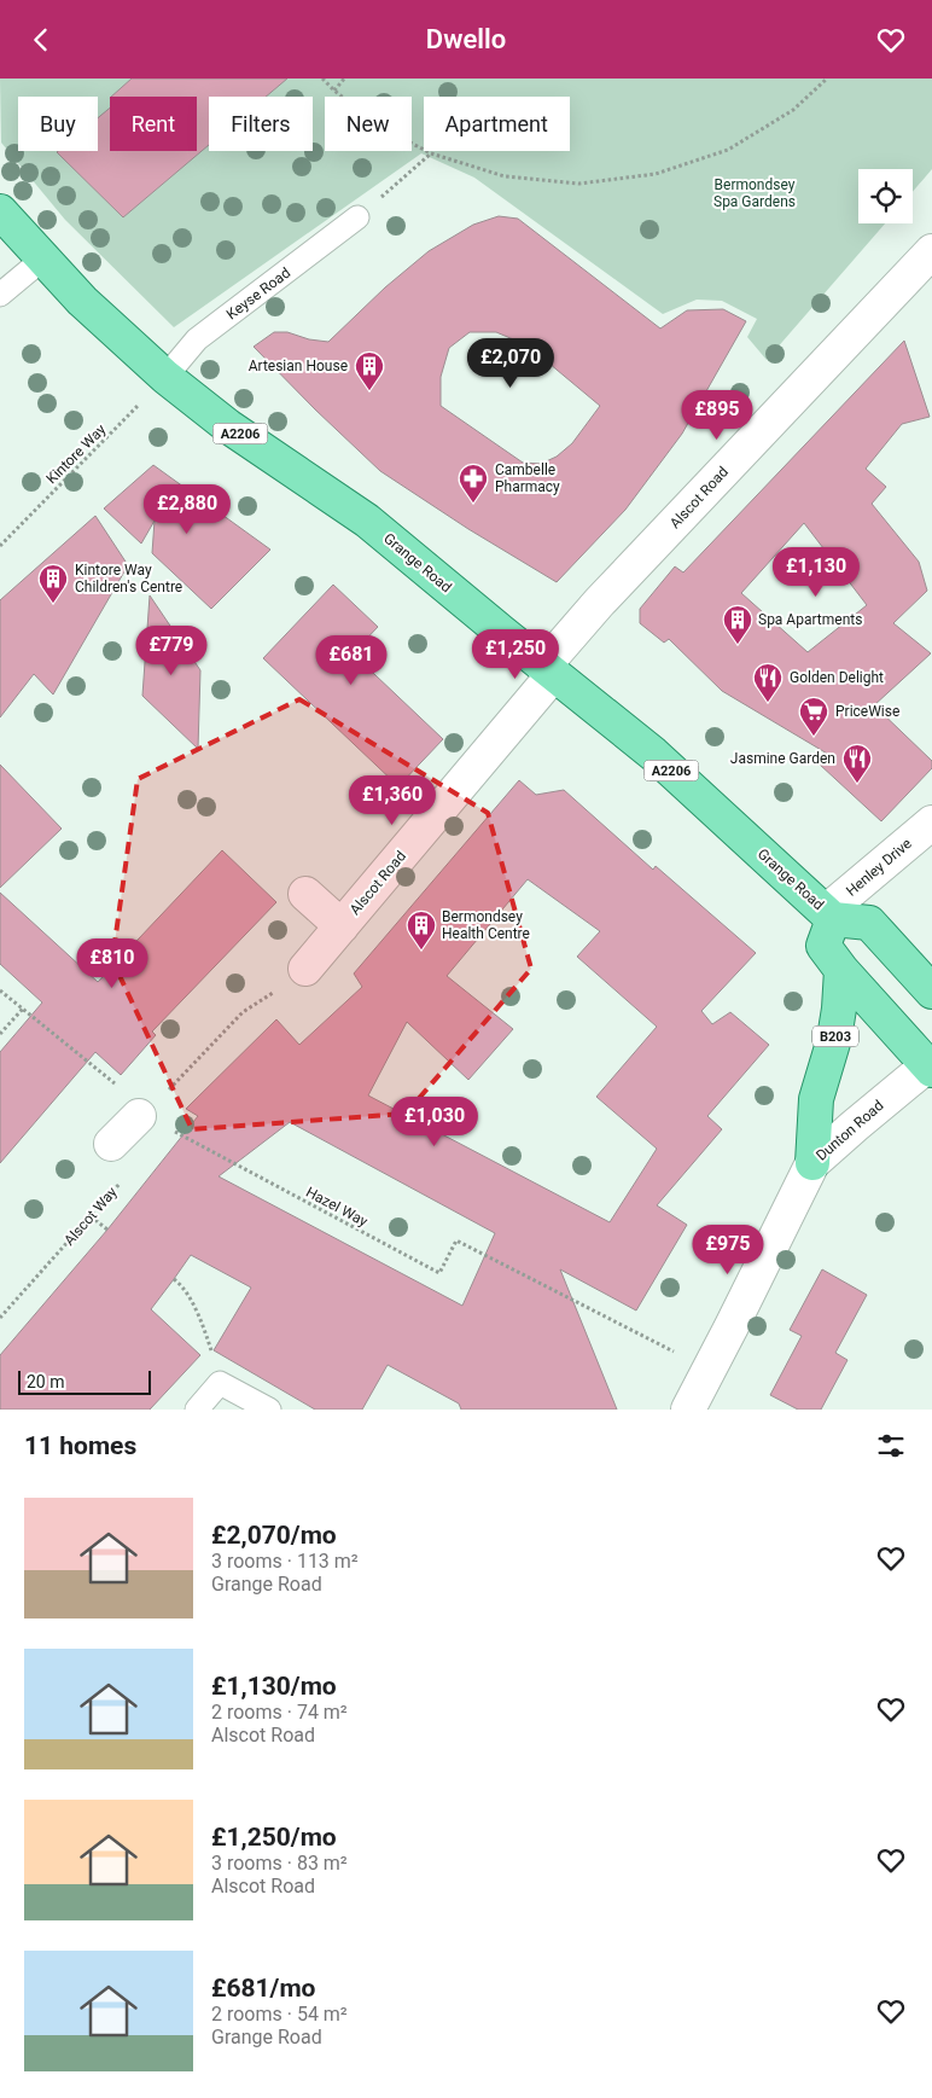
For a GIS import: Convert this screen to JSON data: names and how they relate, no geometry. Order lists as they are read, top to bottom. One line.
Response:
{"streets":{"main road":["A2206","Grange Road","B203"],"street":["Alscot Road","Henley Drive","Dunton Road"],"lane":["Keyse Road"],"path":["Kintore Way","Hazel Way","Alscot Way"]},"crossings":[["Keyse Road","Kintore Way"],["Keyse Road","Grange Road"],["Kintore Way","Grange Road"],["Alscot Road","Grange Road"],["Grange Road","Henley Drive"],["Grange Road","B203"],["Grange Road","Dunton Road"],["B203","Dunton Road"]],"parks":["Bermondsey Spa Gardens"],"places":{"building":["Artesian House","Kintore Way Children's Centre","Spa Apartments","Bermondsey Health Centre"],"pharmacy":["Cambelle Pharmacy"],"restaurant":["Golden Delight","Jasmine Garden"],"supermarket":["PriceWise"]},"scale_bar":"20 m","page":{"header":"Dwello","chip":["Buy","Rent","Filters","New","Apartment"],"price":["£2,070","£895","£2,880","£1,130","£779","£1,250","£681","£1,360","£810","£1,030","£975"],"scale":"20 m","heading":"11 homes","list":[{"name":"£2,070/mo","note":"3 rooms · 113 m² · Grange Road"},{"name":"£1,130/mo","note":"2 rooms · 74 m² · Alscot Road"},{"name":"£1,250/mo","note":"3 rooms · 83 m² · Alscot Road"},{"name":"£681/mo","note":"2 rooms · 54 m² · Grange Road"}]}}
